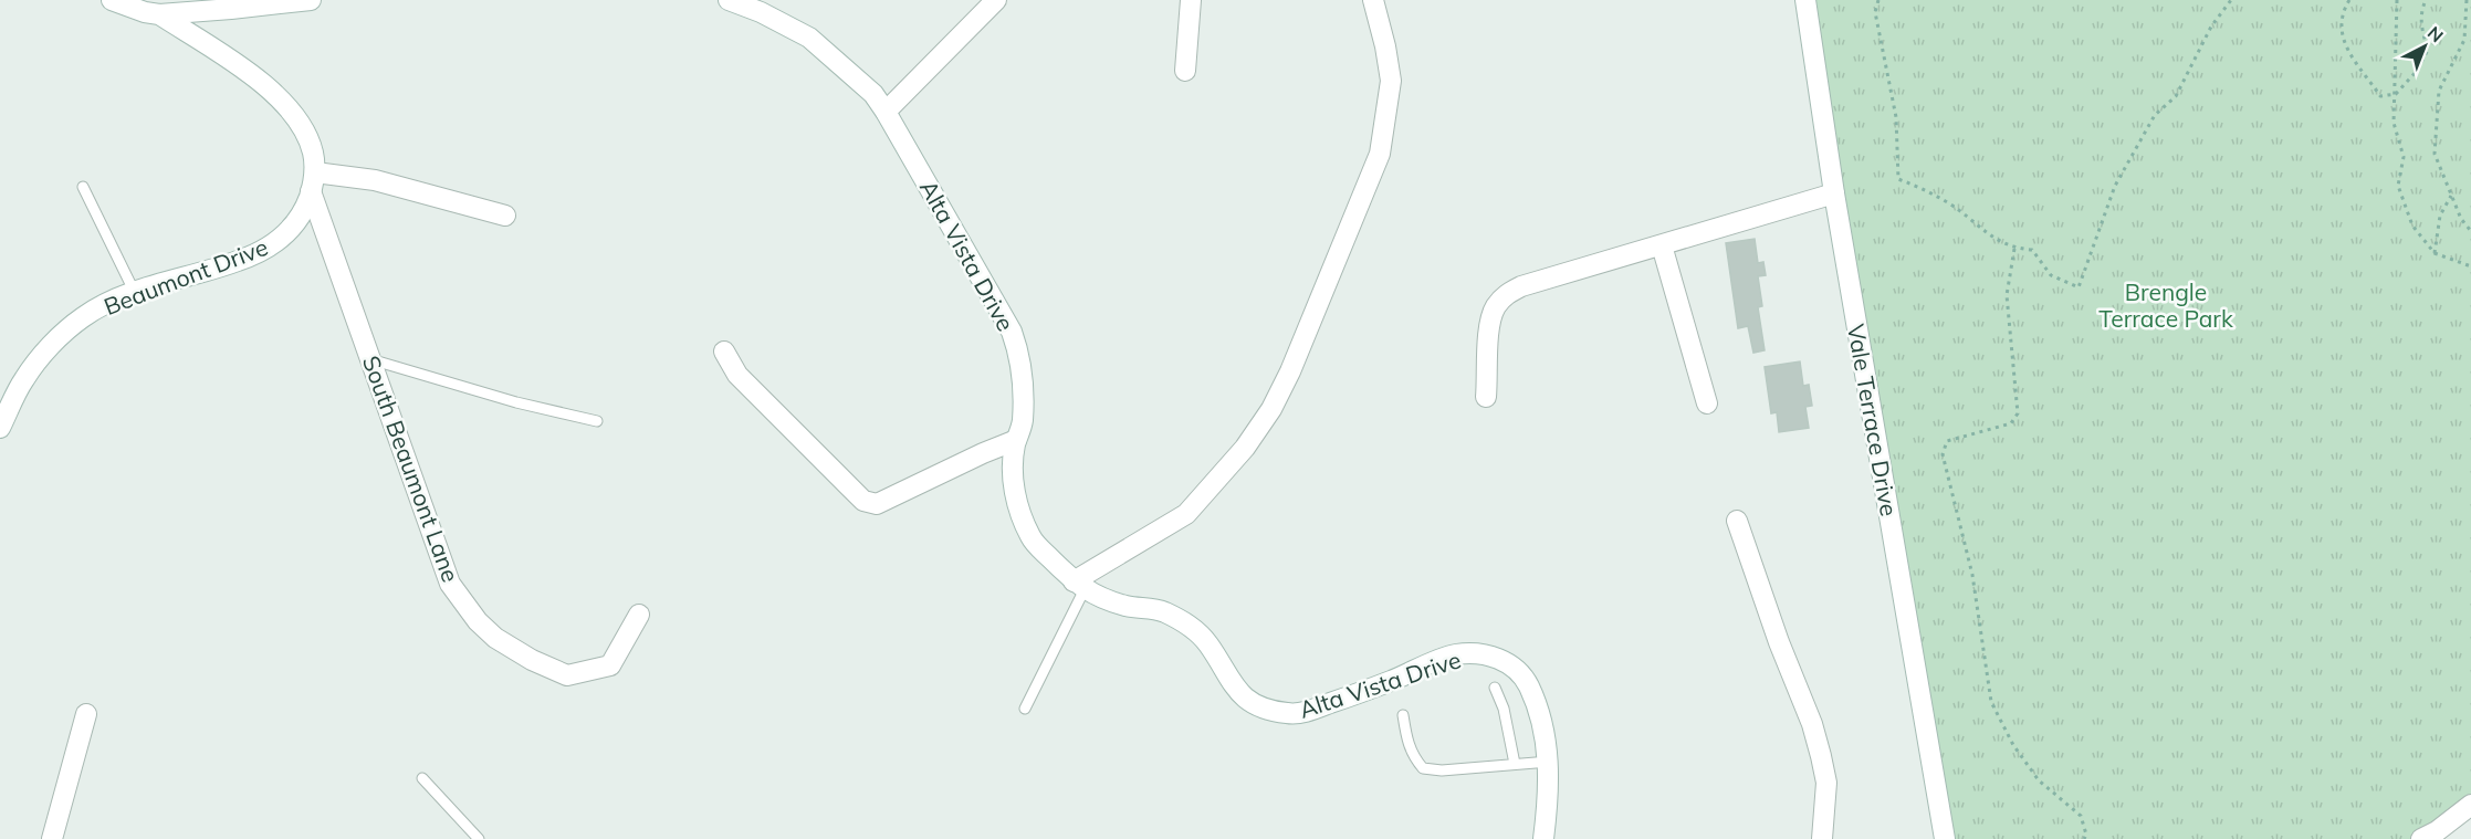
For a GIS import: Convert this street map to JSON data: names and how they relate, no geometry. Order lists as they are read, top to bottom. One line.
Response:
{"streets":{"street":["Alta Vista Drive","Beaumont Drive","Vale Terrace Drive","South Beaumont Lane"]},"crossings":[["Beaumont Drive","South Beaumont Lane"]],"parks":["Brengle Terrace Park"],"north":"top right"}
